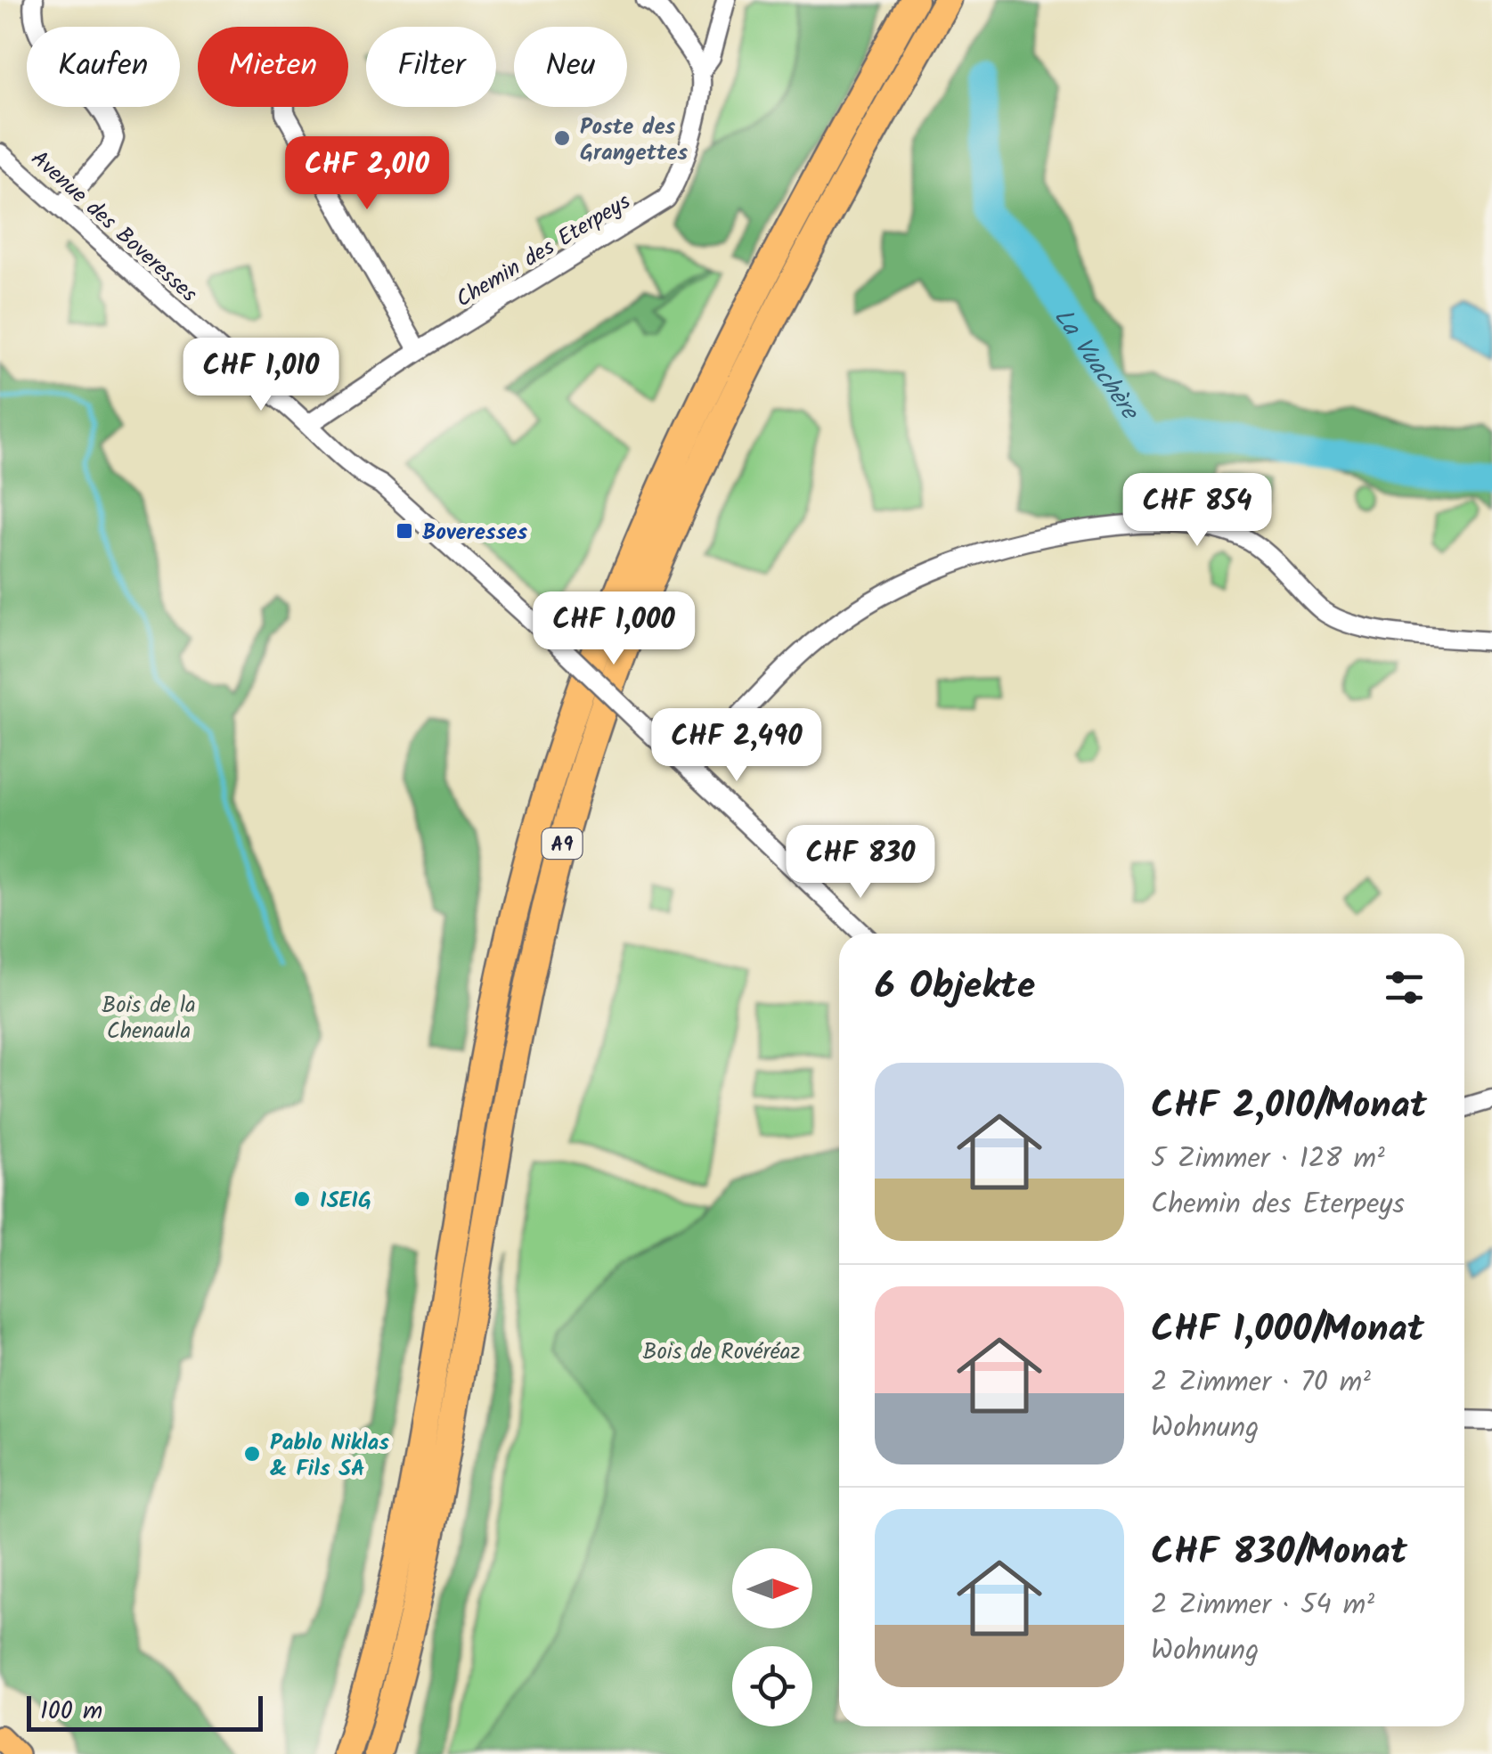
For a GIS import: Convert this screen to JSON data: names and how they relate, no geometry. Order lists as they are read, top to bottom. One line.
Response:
{"streets":{"highway":["A9"],"street":["Avenue des Boveresses","Chemin des Eterpeys"]},"crossings":[["Avenue des Boveresses","Chemin des Eterpeys"]],"water":["La Vuachère"],"parks":["Bois de la Chenaula","Bois de Rovéréaz"],"places":{"other":["Poste des Grangettes","ISEIG","Pablo Niklas & Fils SA"],"transit":["Boveresses"]},"scale_bar":"100 m","north":"right","page":{"chip":["Kaufen","Mieten","Filter","Neu"],"price":["CHF 2,010","CHF 1,010","CHF 854","CHF 1,000","CHF 2,490","CHF 830"],"heading":"6 Objekte","list":[{"name":"CHF 2,010/Monat","note":"5 Zimmer · 128 m² · Chemin des Eterpeys"},{"name":"CHF 1,000/Monat","note":"2 Zimmer · 70 m² · Wohnung"},{"name":"CHF 830/Monat","note":"2 Zimmer · 54 m² · Wohnung"}],"scale":"100 m"}}
